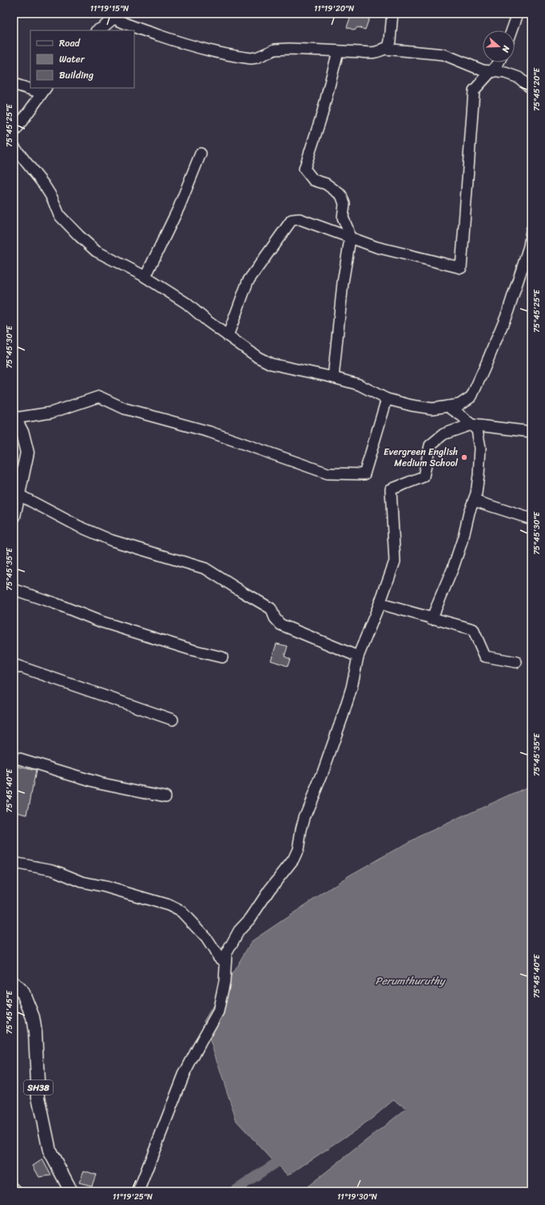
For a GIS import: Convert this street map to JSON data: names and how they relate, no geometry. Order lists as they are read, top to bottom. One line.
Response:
{"streets":{"main road":["SH38"]},"water":["Perumthuruthy"],"places":["Evergreen English Medium School"],"legend":["Road","Water","Building"],"north":"right","coordinates":["11°19'15\"N","11°19'20\"N","75°45'20\"E","75°45'25\"E","75°45'30\"E","75°45'35\"E","75°45'40\"E","75°45'45\"E","11°19'25\"N","11°19'30\"N"]}
